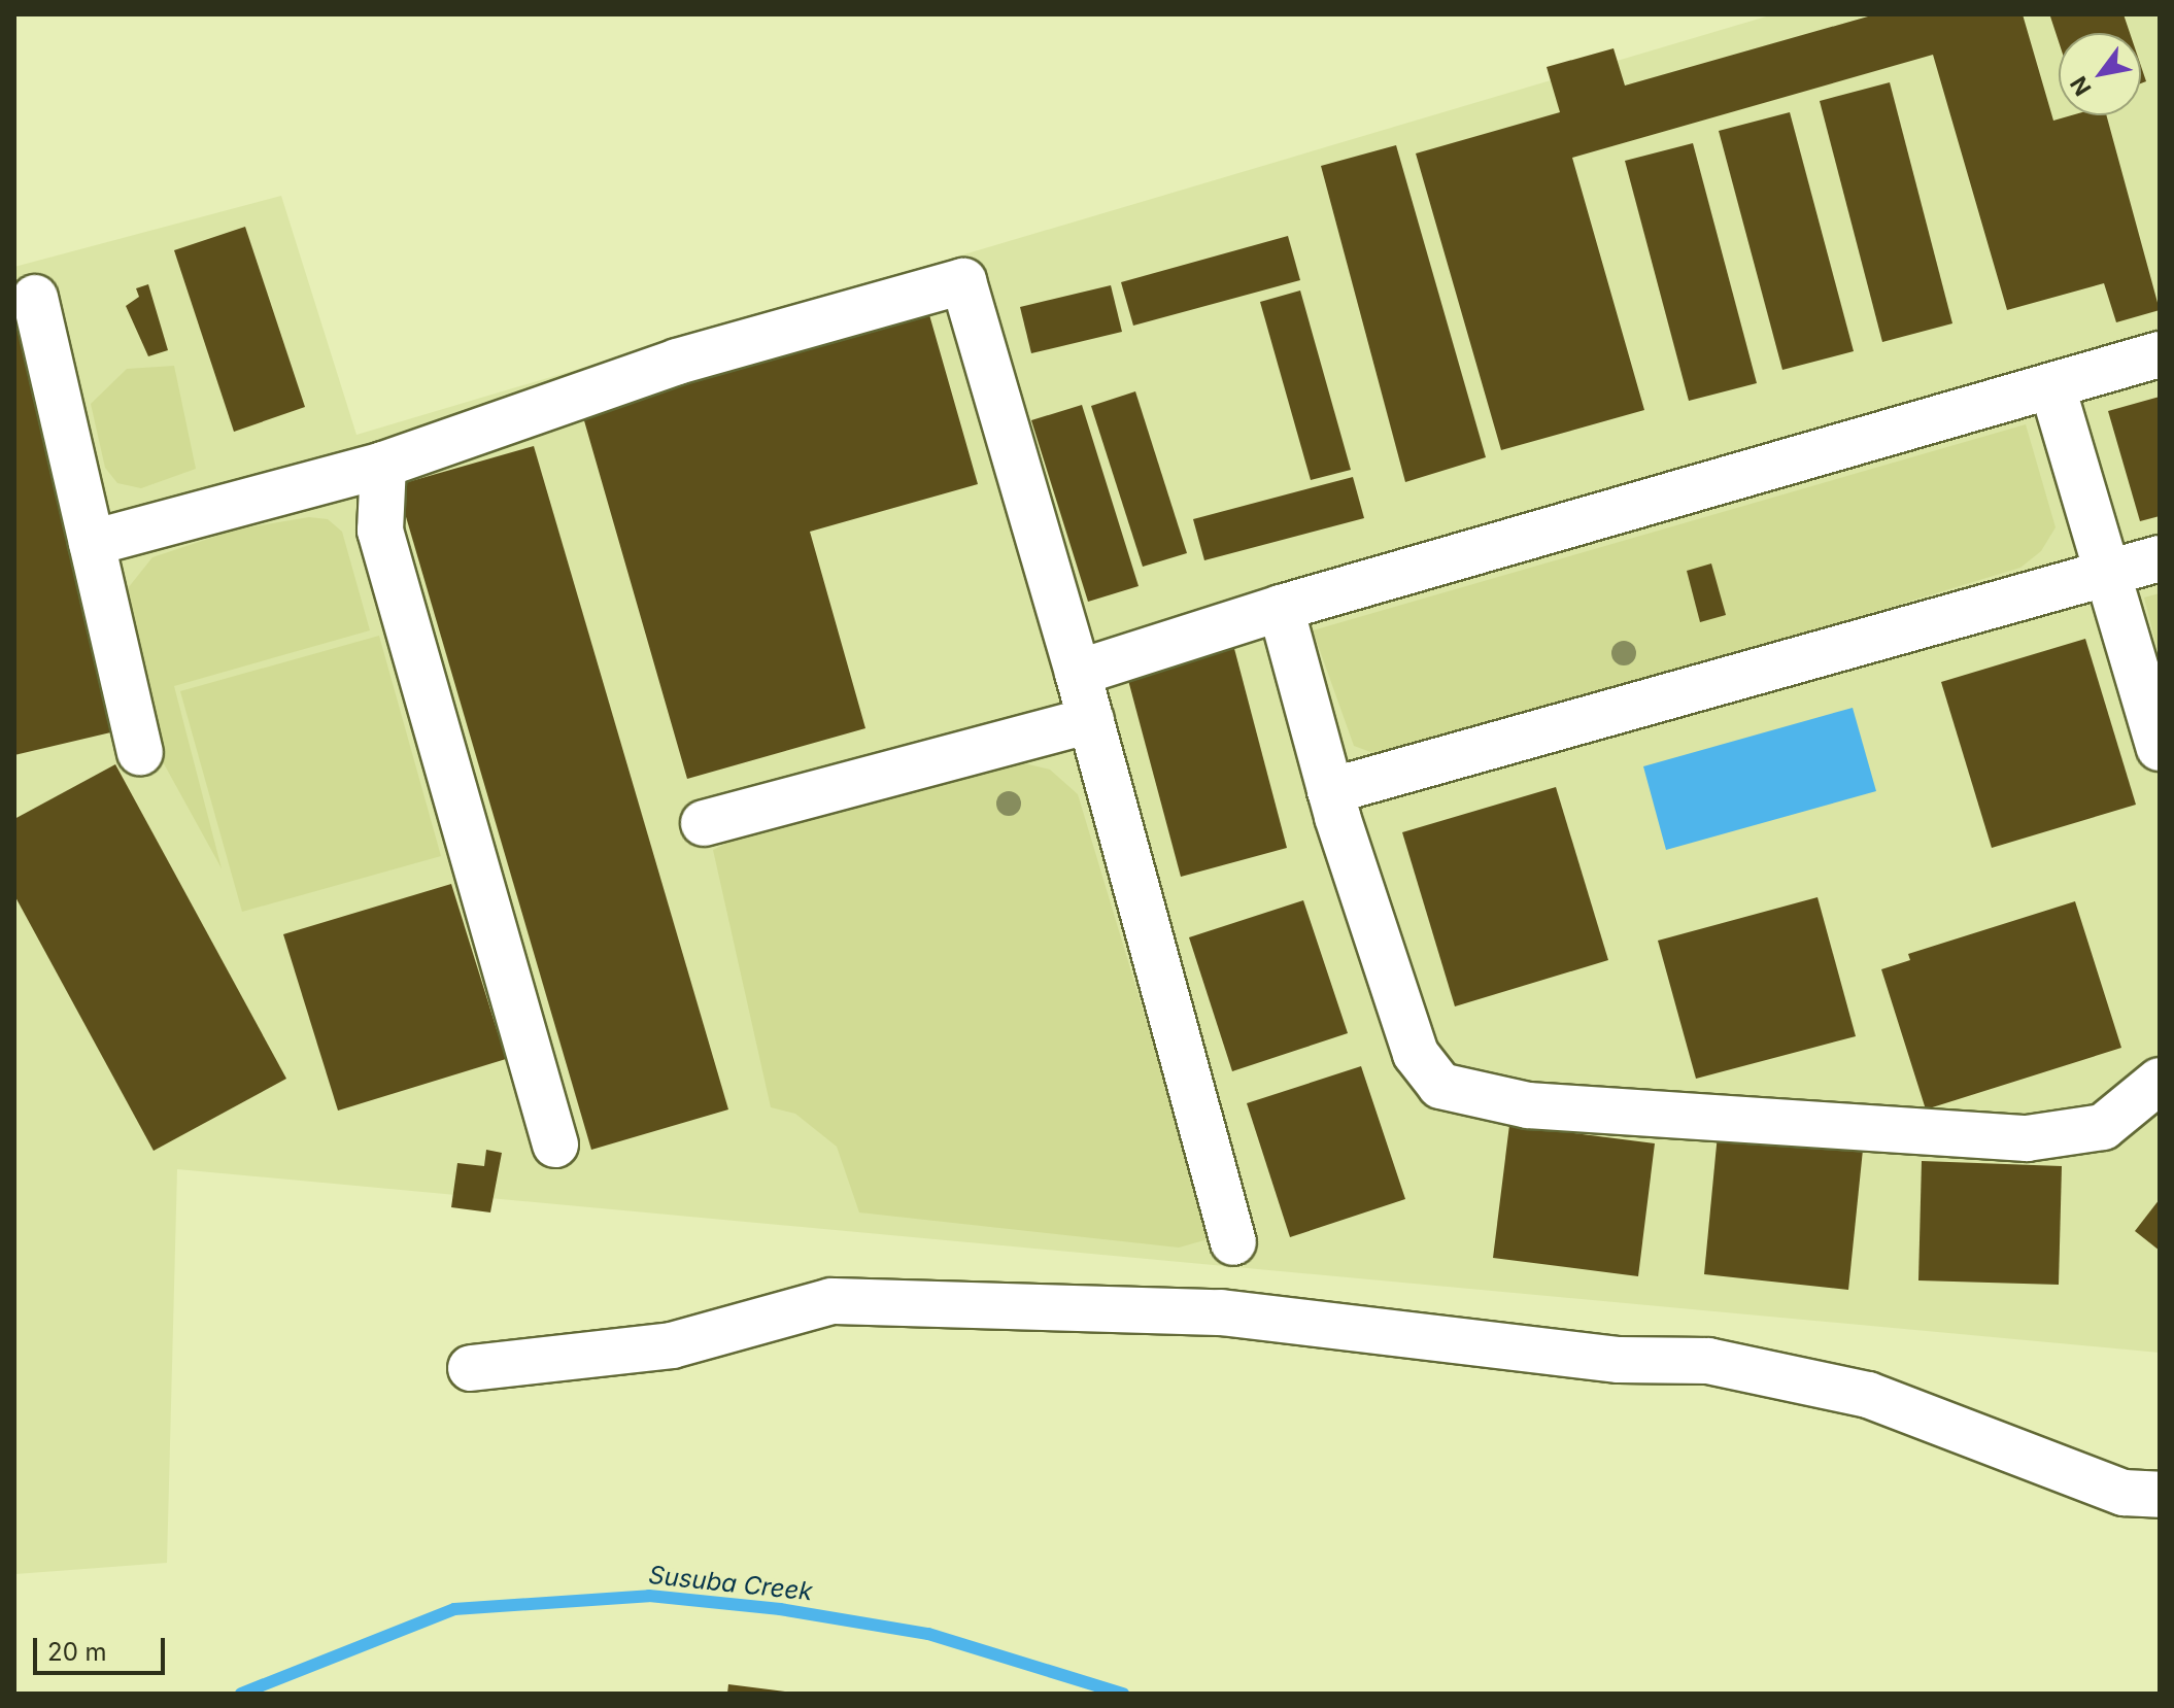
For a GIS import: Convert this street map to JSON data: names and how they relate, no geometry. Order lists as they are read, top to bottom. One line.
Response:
{"water":["Susuba Creek"],"scale_bar":"20 m","north":"bottom left"}
